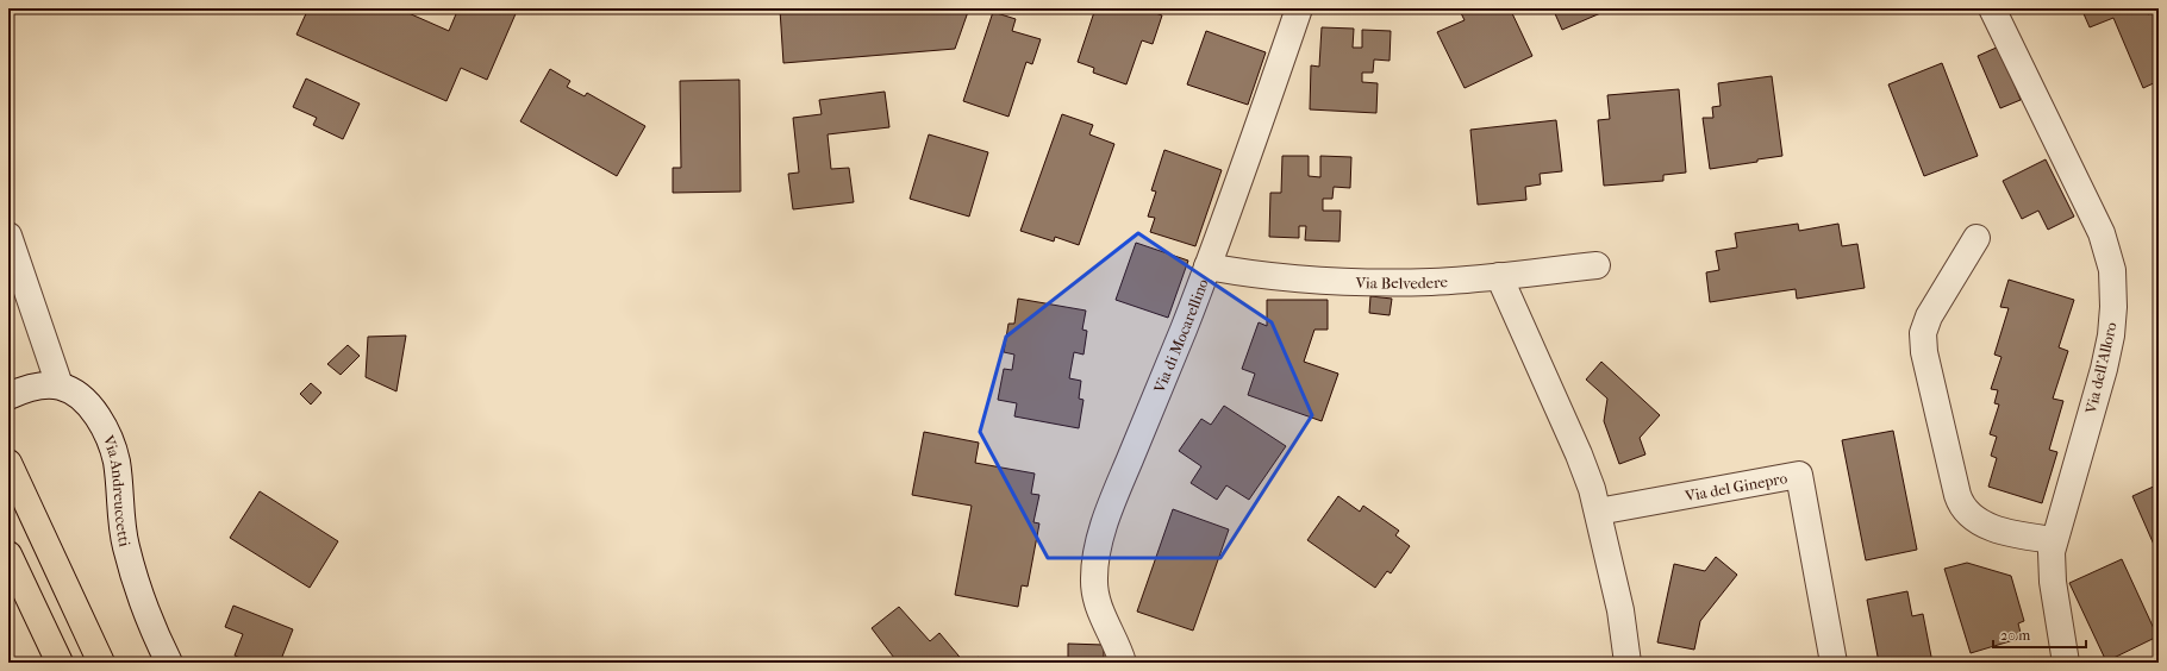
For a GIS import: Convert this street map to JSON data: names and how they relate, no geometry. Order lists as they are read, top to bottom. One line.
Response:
{"streets":{"street":["Via Belvedere","Via di Mocarellino","Via dell'Alloro","Via del Ginepro","Via Andreuccetti"]},"crossings":[["Via Belvedere","Via di Mocarellino"]],"scale_bar":"20 m"}
